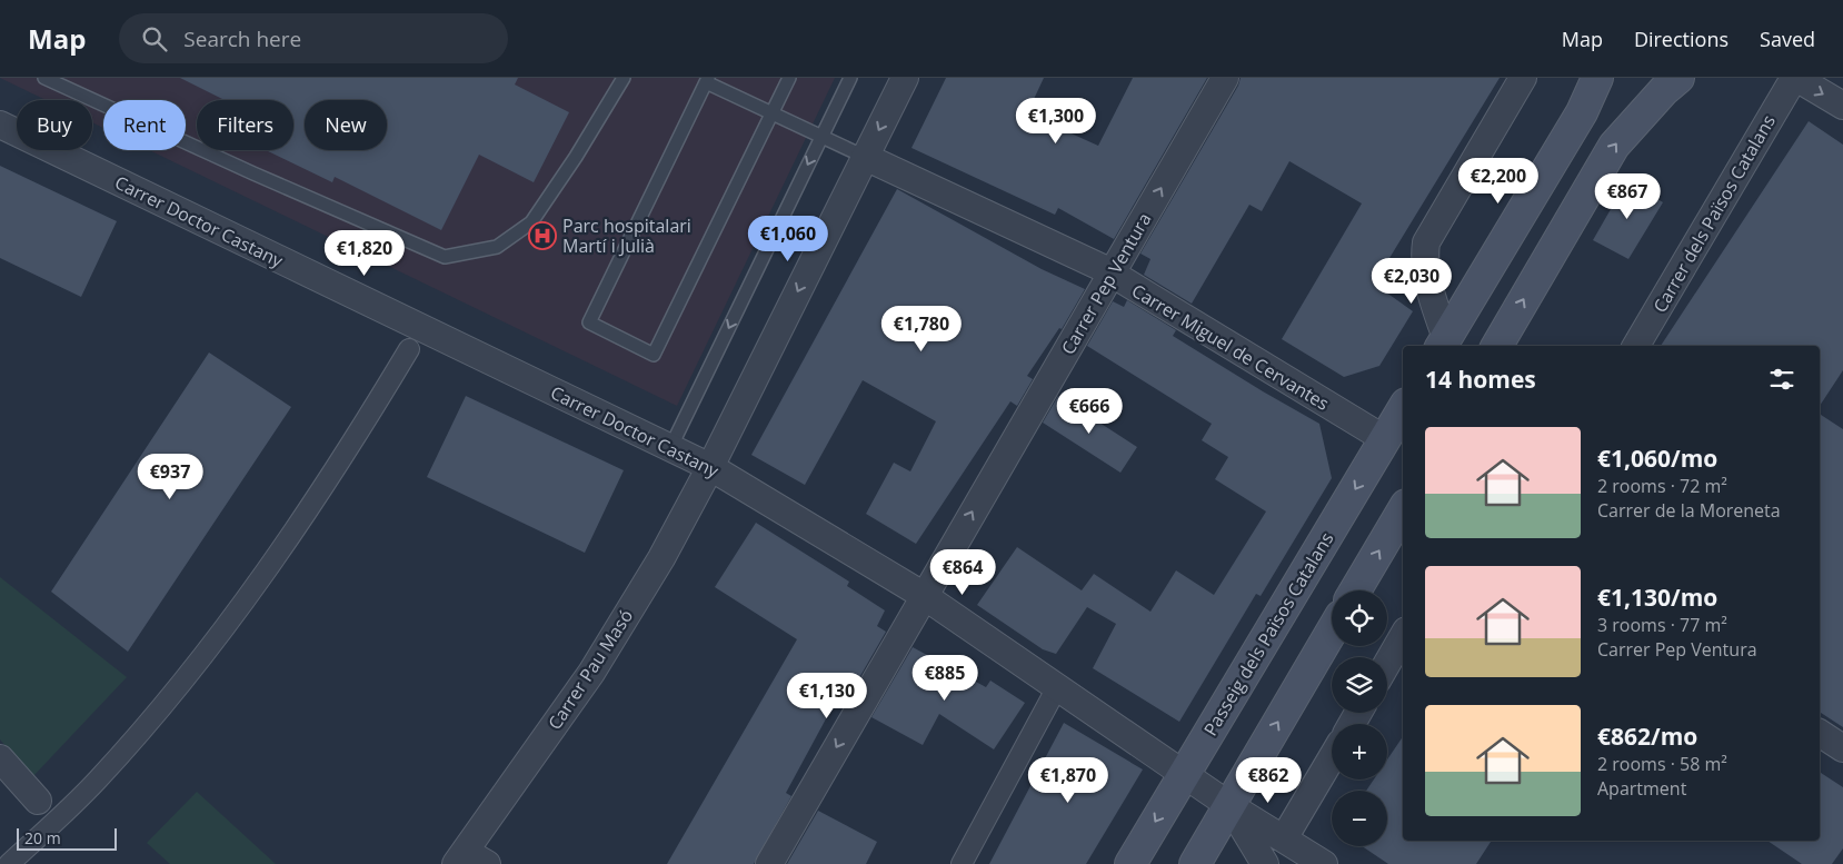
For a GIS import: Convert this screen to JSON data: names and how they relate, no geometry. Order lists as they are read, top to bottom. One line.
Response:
{"streets":{"main road":["Passeig dels Països Catalans"],"street":["Carrer dels Països Catalans","Carrer Doctor Castany","Carrer Pep Ventura","Carrer Miguel de Cervantes","Carrer Pau Masó"]},"crossings":[["Carrer Doctor Castany","Carrer Pep Ventura"],["Carrer Doctor Castany","Passeig dels Països Catalans"],["Carrer Doctor Castany","Carrer Pau Masó"],["Carrer Pep Ventura","Carrer Miguel de Cervantes"],["Carrer Miguel de Cervantes","Passeig dels Països Catalans"],["Carrer Miguel de Cervantes","Carrer Pau Masó"]],"one_way":["Carrer Pau Masó"],"places":{"hospital":["Parc hospitalari Martí i Julià"]},"scale_bar":"20 m","page":{"header":"Map","search":"Search here","nav":["Map","Directions","Saved"],"price":["€1,300","€2,200","€867","€1,060","€1,820","€2,030","€1,780","€666","€937","€864","€885","€1,130","€1,870","€862"],"chip":["Buy","Rent","Filters","New"],"heading":"14 homes","list":[{"name":"€1,060/mo","note":"2 rooms · 72 m² · Carrer de la Moreneta"},{"name":"€1,130/mo","note":"3 rooms · 77 m² · Carrer Pep Ventura"},{"name":"€862/mo","note":"2 rooms · 58 m² · Apartment"}],"map_buttons":["+","−"],"scale":"20 m"}}
